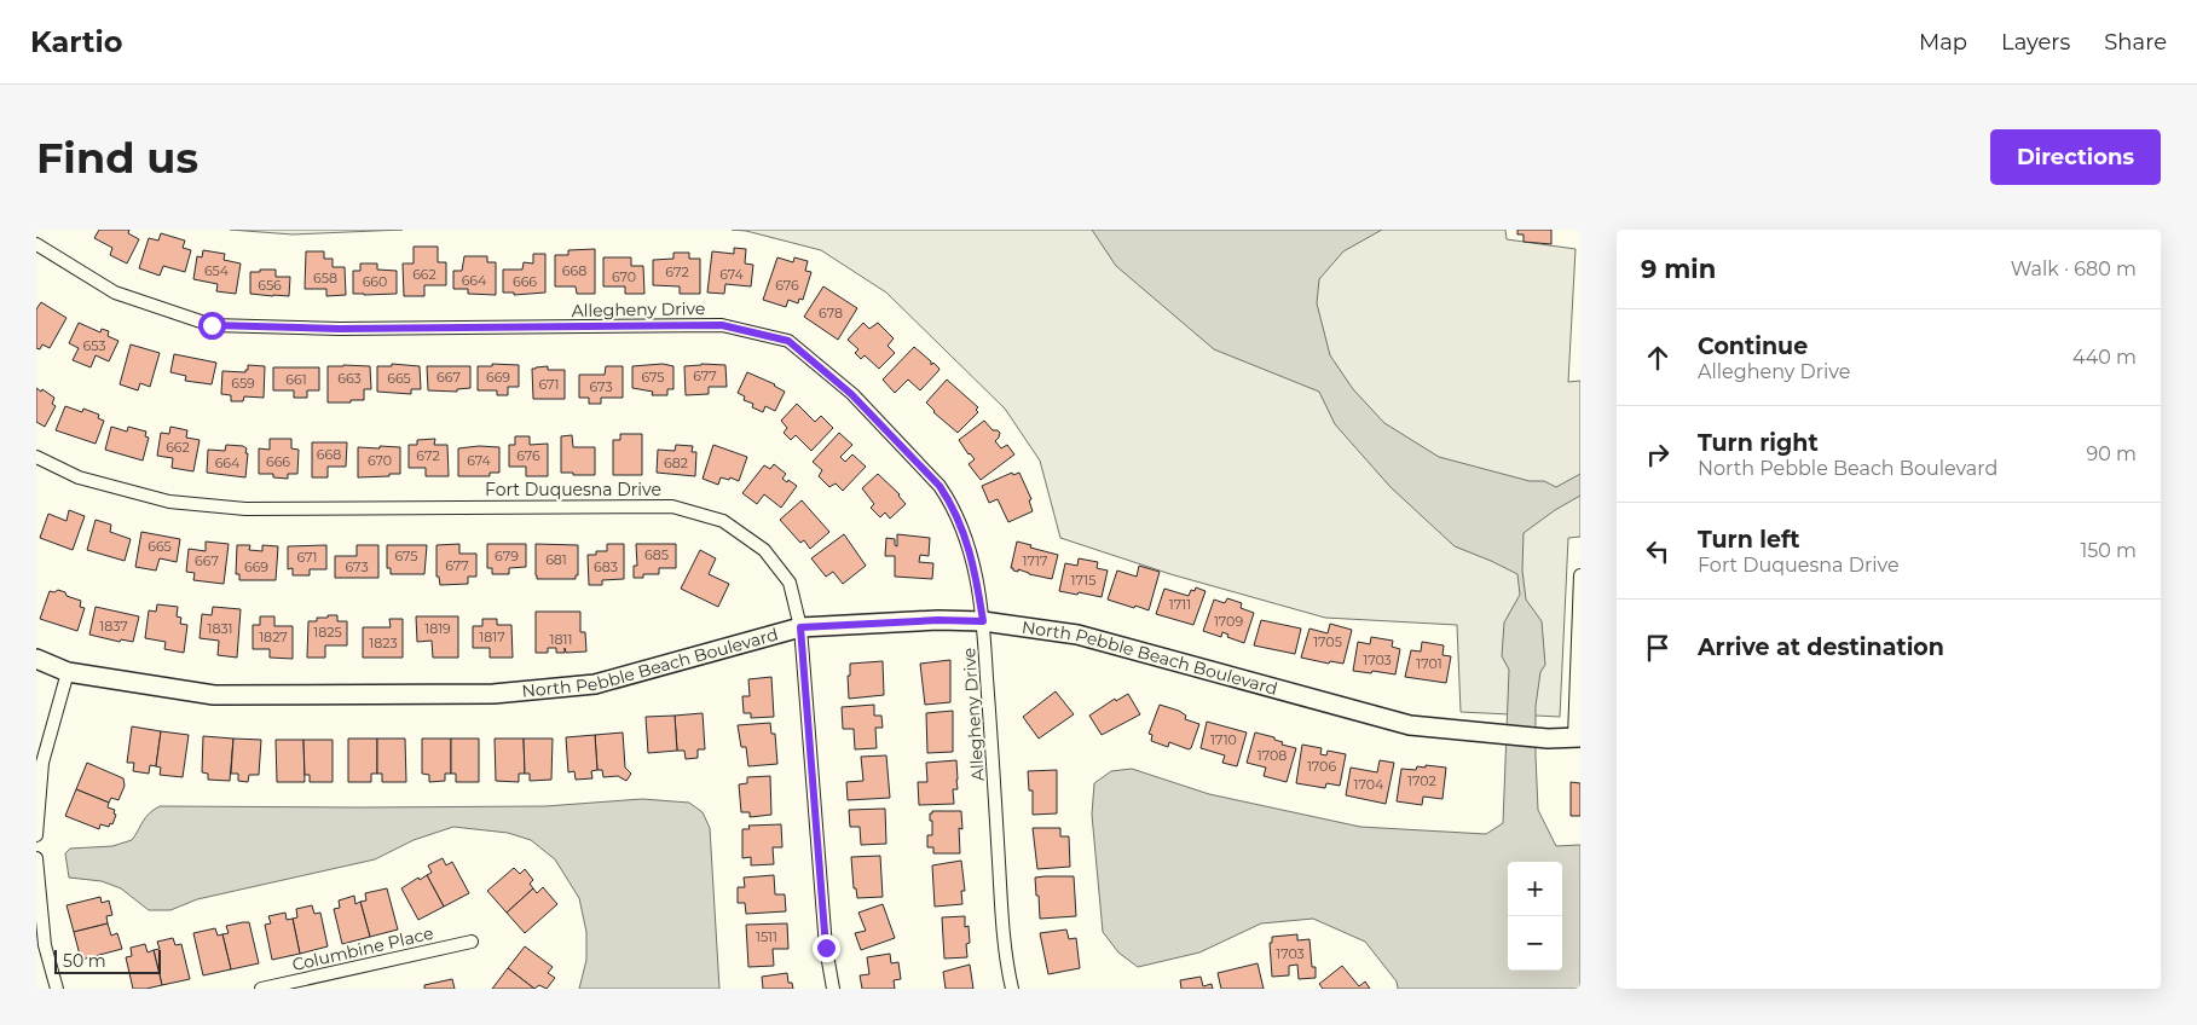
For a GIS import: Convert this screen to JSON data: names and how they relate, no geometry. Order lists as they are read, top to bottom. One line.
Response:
{"streets":{"street":["Allegheny Drive","Fort Duquesna Drive","North Pebble Beach Boulevard","Columbine Place"]},"crossings":[["Allegheny Drive","North Pebble Beach Boulevard"],["Fort Duquesna Drive","North Pebble Beach Boulevard"]],"house_numbers":["654","668","672","662","674","670","658","664","660","666","656","676","678","653","677","667","669","675","663","665","661","659","671","673","662","668","672","676","670","674","666","664","682","665","685","675","679","671","681","667","1717","677","669","673","683","1715","1711","1709","1837","1831","1819","1825","1827","1817","1811","1705","1823","1703","1701","1710","1708","1706","1702","1704","1511","1703"],"scale_bar":"50 m","page":{"header":"Kartio","nav":["Map","Layers","Share"],"buttons":"Directions","title":"Find us","heading":["9 min","Walk · 680 m"],"list":[["Continue","Allegheny Drive","440 m"],["Turn right","North Pebble Beach Boulevard","90 m"],["Turn left","Fort Duquesna Drive","150 m"],"Arrive at destination"],"map_buttons":["+","−"],"scale":"50 m"}}
